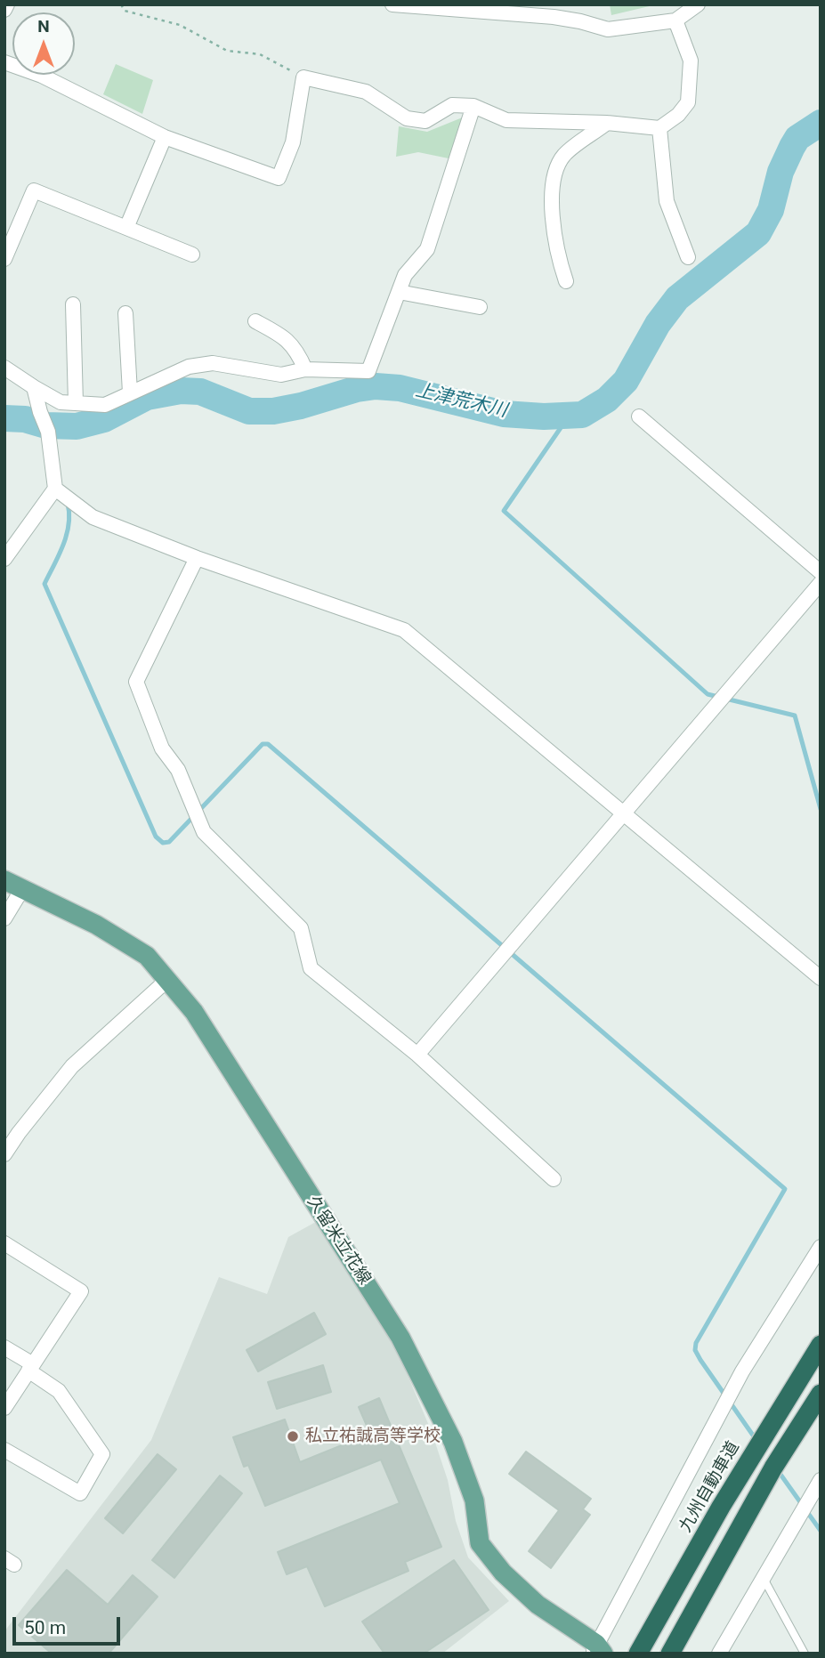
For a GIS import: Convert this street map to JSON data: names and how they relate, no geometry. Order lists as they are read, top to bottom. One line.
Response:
{"streets":{"highway":["九州自動車道"],"main road":["久留米立花線"]},"water":["上津荒木川"],"places":["私立祐誠高等学校"],"scale_bar":"50 m","north":"top"}
